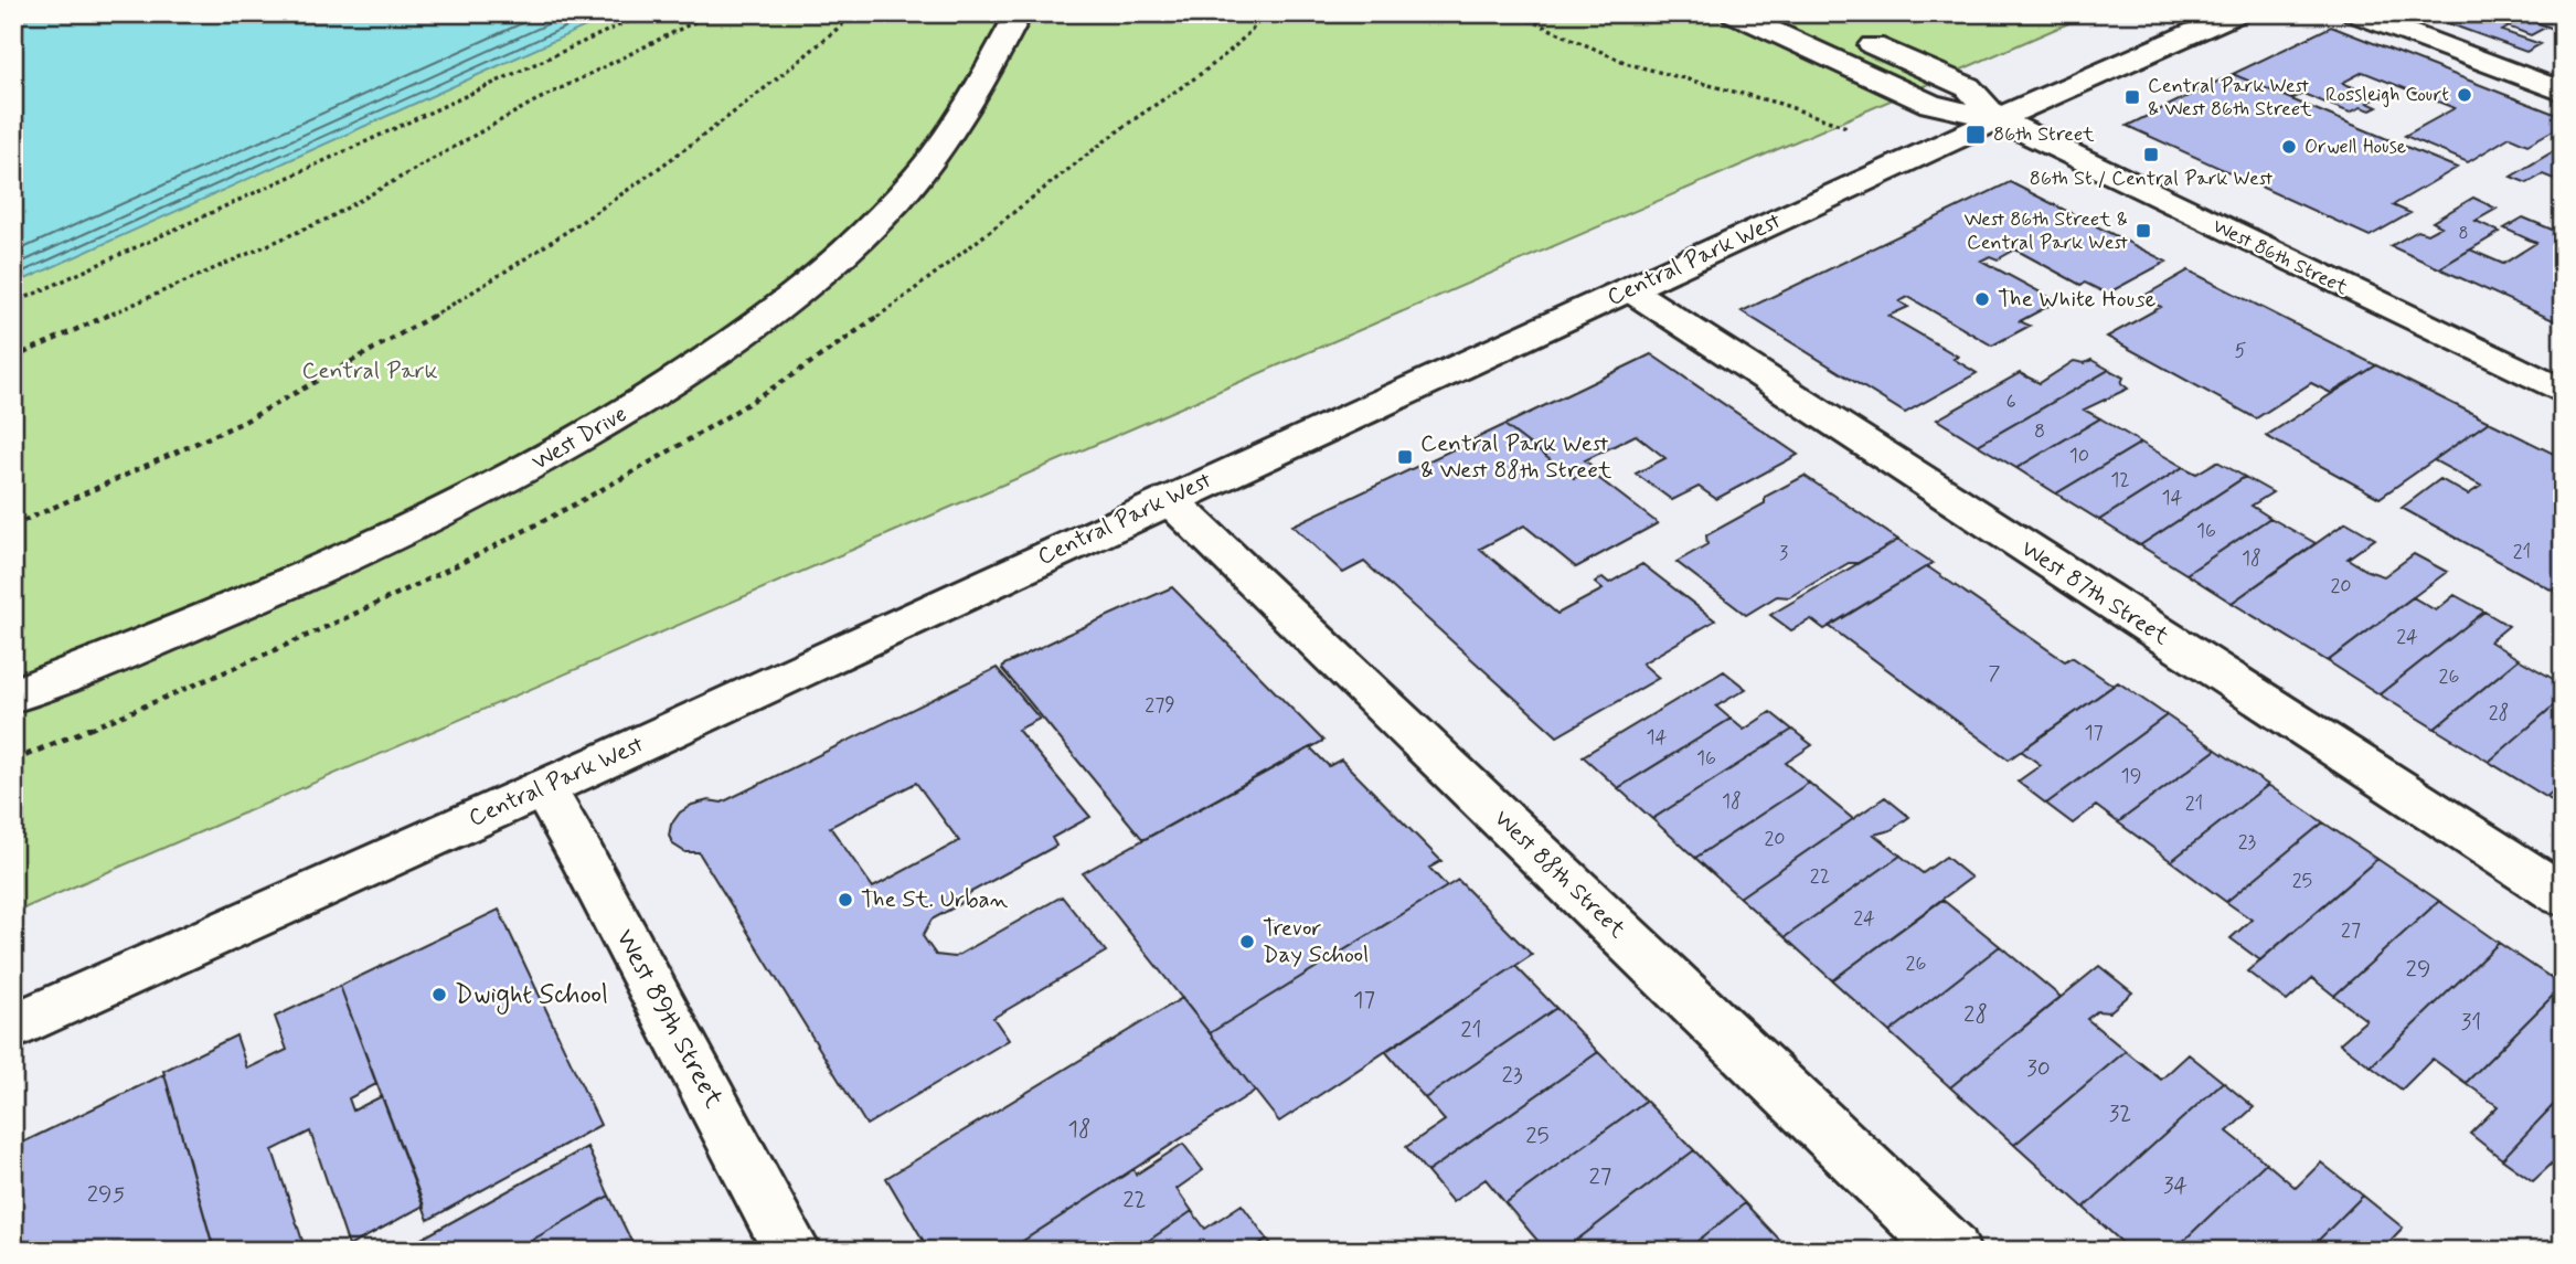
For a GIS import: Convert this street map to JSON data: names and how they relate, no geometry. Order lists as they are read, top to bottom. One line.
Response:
{"streets":{"street":["West 86th Street","Central Park West","West Drive","West 87th Street","West 88th Street","West 89th Street"]},"crossings":[["West 86th Street","Central Park West"],["Central Park West","West 87th Street"],["Central Park West","West 88th Street"],["Central Park West","West 89th Street"]],"parks":["Central Park"],"places":{"other":["Rossleigh Court","Orwell House","The White House","The St. Urban","Trevor Day School","Dwight School"],"transit":["Central Park West & West 86th Street","86th Street","86th St / Central Park West","West 86th Street & Central Park West","Central Park West & West 88th Street"]},"house_numbers":["8","5","6","8","10","12","14","16","21","3","18","20","24","7","26","279","28","17","14","16","19","18","21","20","23","22","25","24","27","26","29","17","28","31","21","30","23","32","18","25","27","34","295","22"]}
